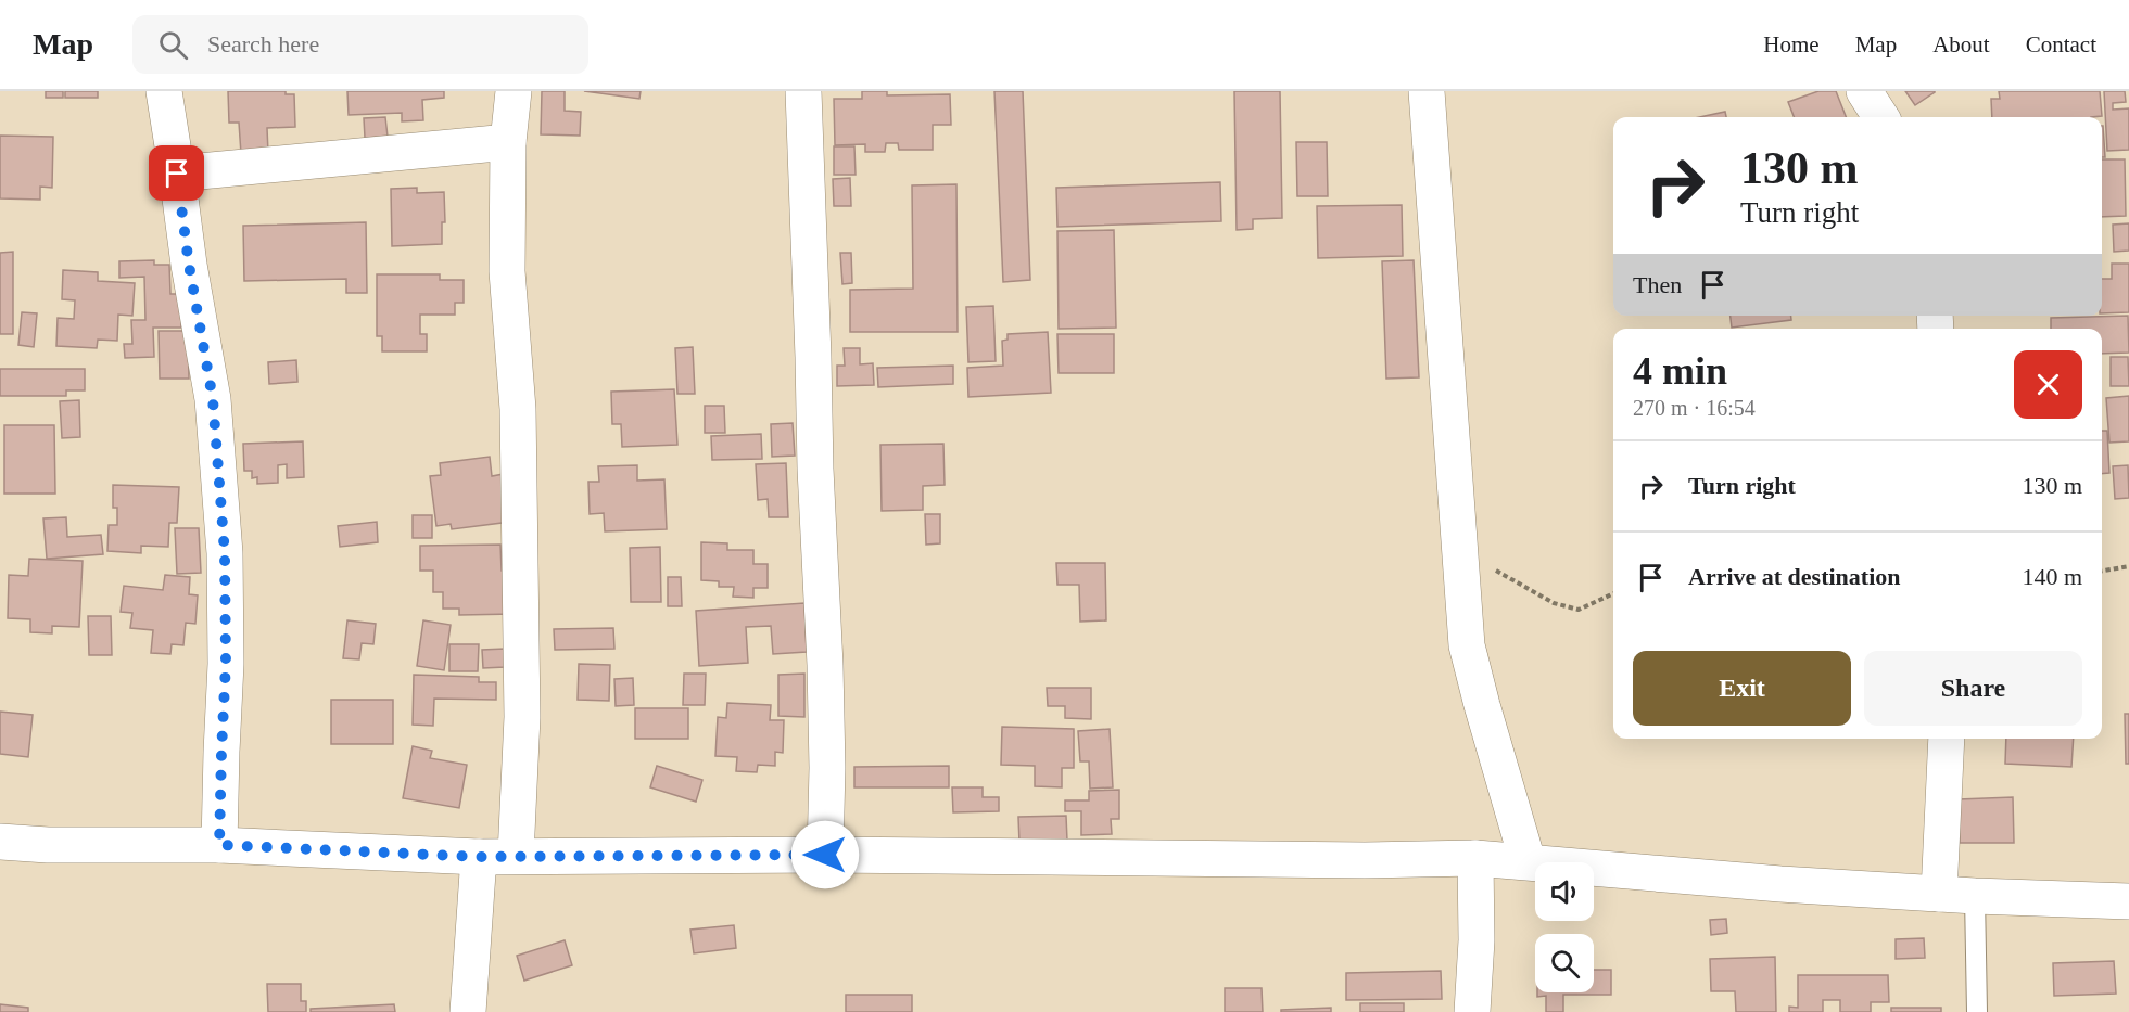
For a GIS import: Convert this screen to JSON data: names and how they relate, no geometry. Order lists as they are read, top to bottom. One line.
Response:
{"page":{"header":"Map","search":"Search here","nav":["Home","Map","About","Contact"],"turn":["130 m","Turn right"],"then":"Then","heading":["4 min","270 m · 16:54"],"list":[{"name":"Turn right","value":"130 m"},{"name":"Arrive at destination","value":"140 m"}],"buttons":["Exit","Share"]}}
